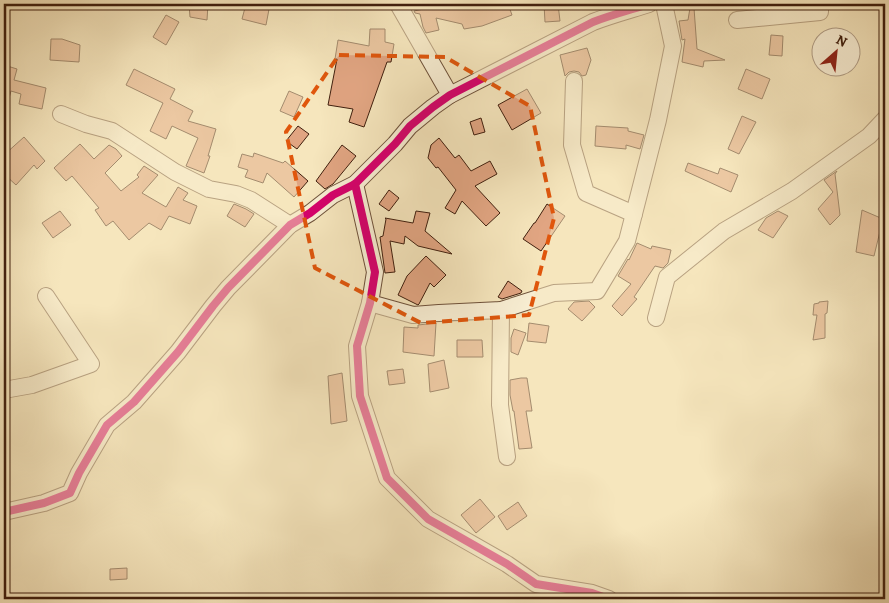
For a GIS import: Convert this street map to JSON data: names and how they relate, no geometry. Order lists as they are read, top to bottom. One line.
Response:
{"north":"top right"}
